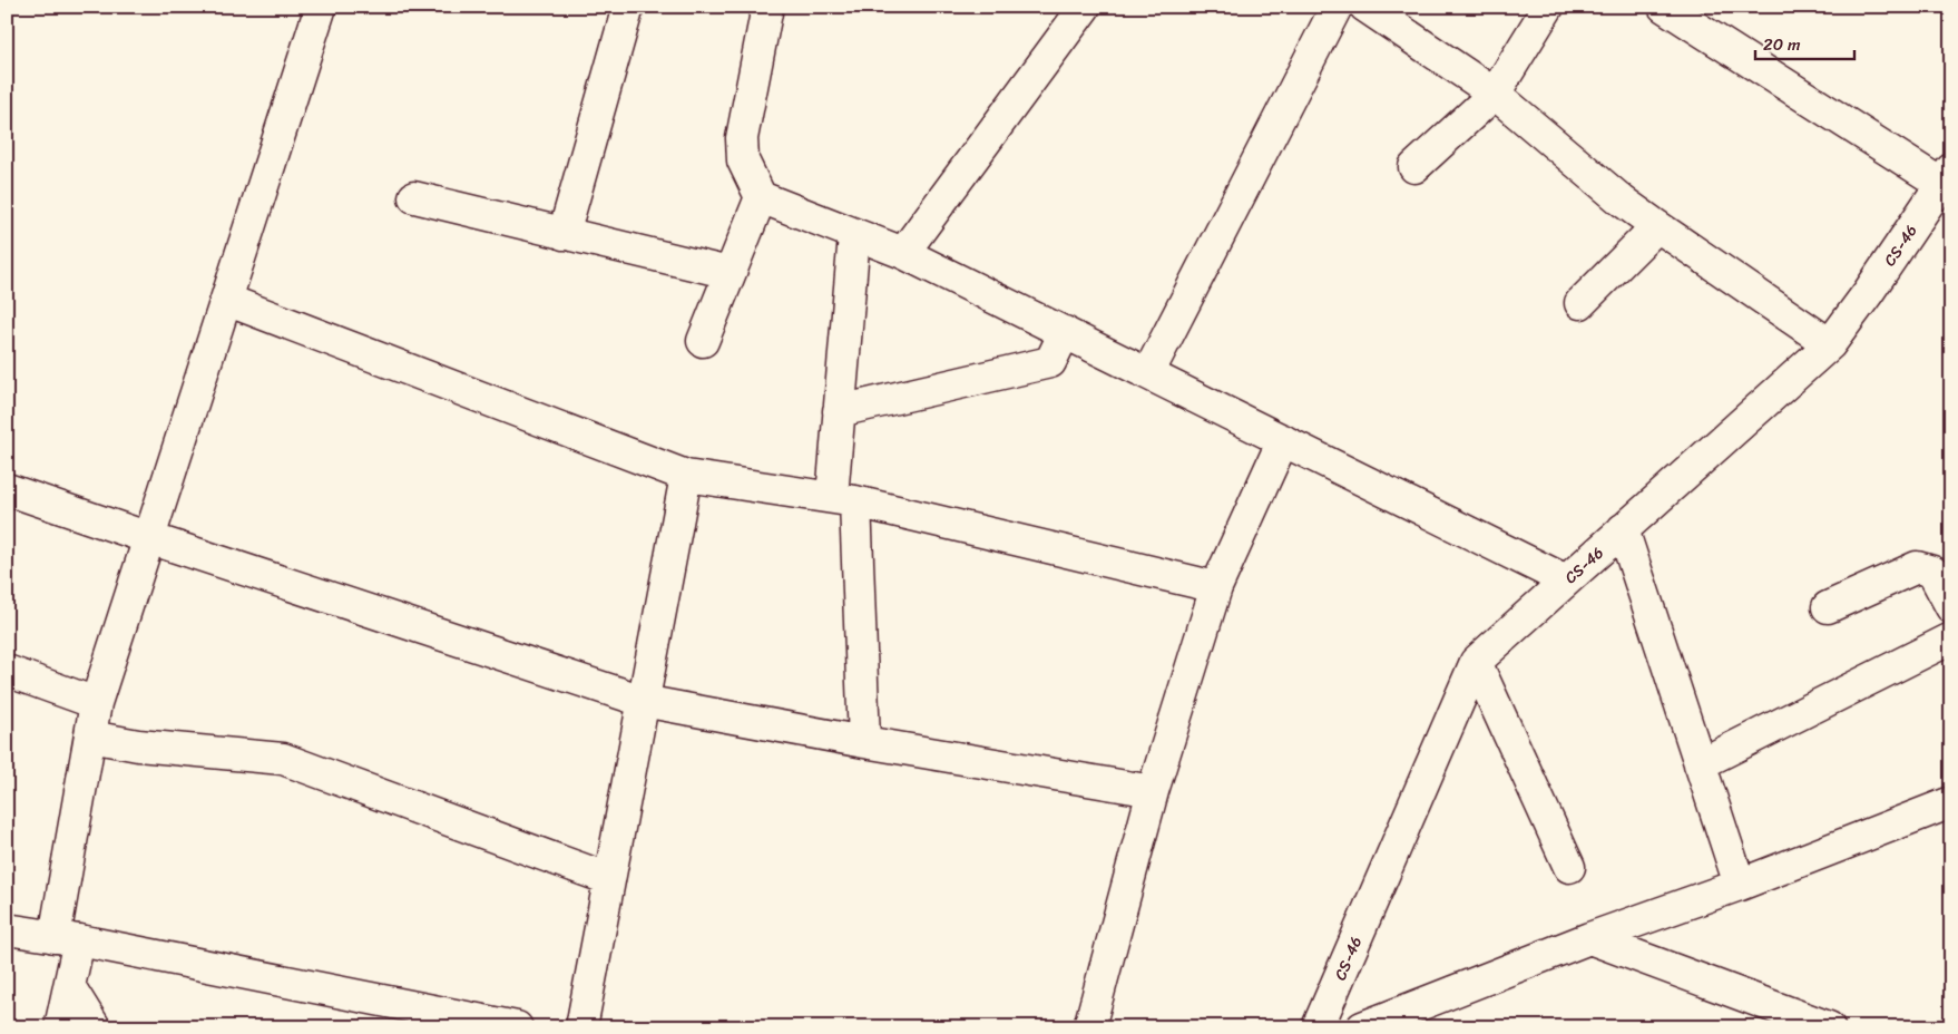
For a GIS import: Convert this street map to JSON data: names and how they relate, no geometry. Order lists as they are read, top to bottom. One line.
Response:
{"streets":{"street":["CS-46"]},"scale_bar":"20 m"}
